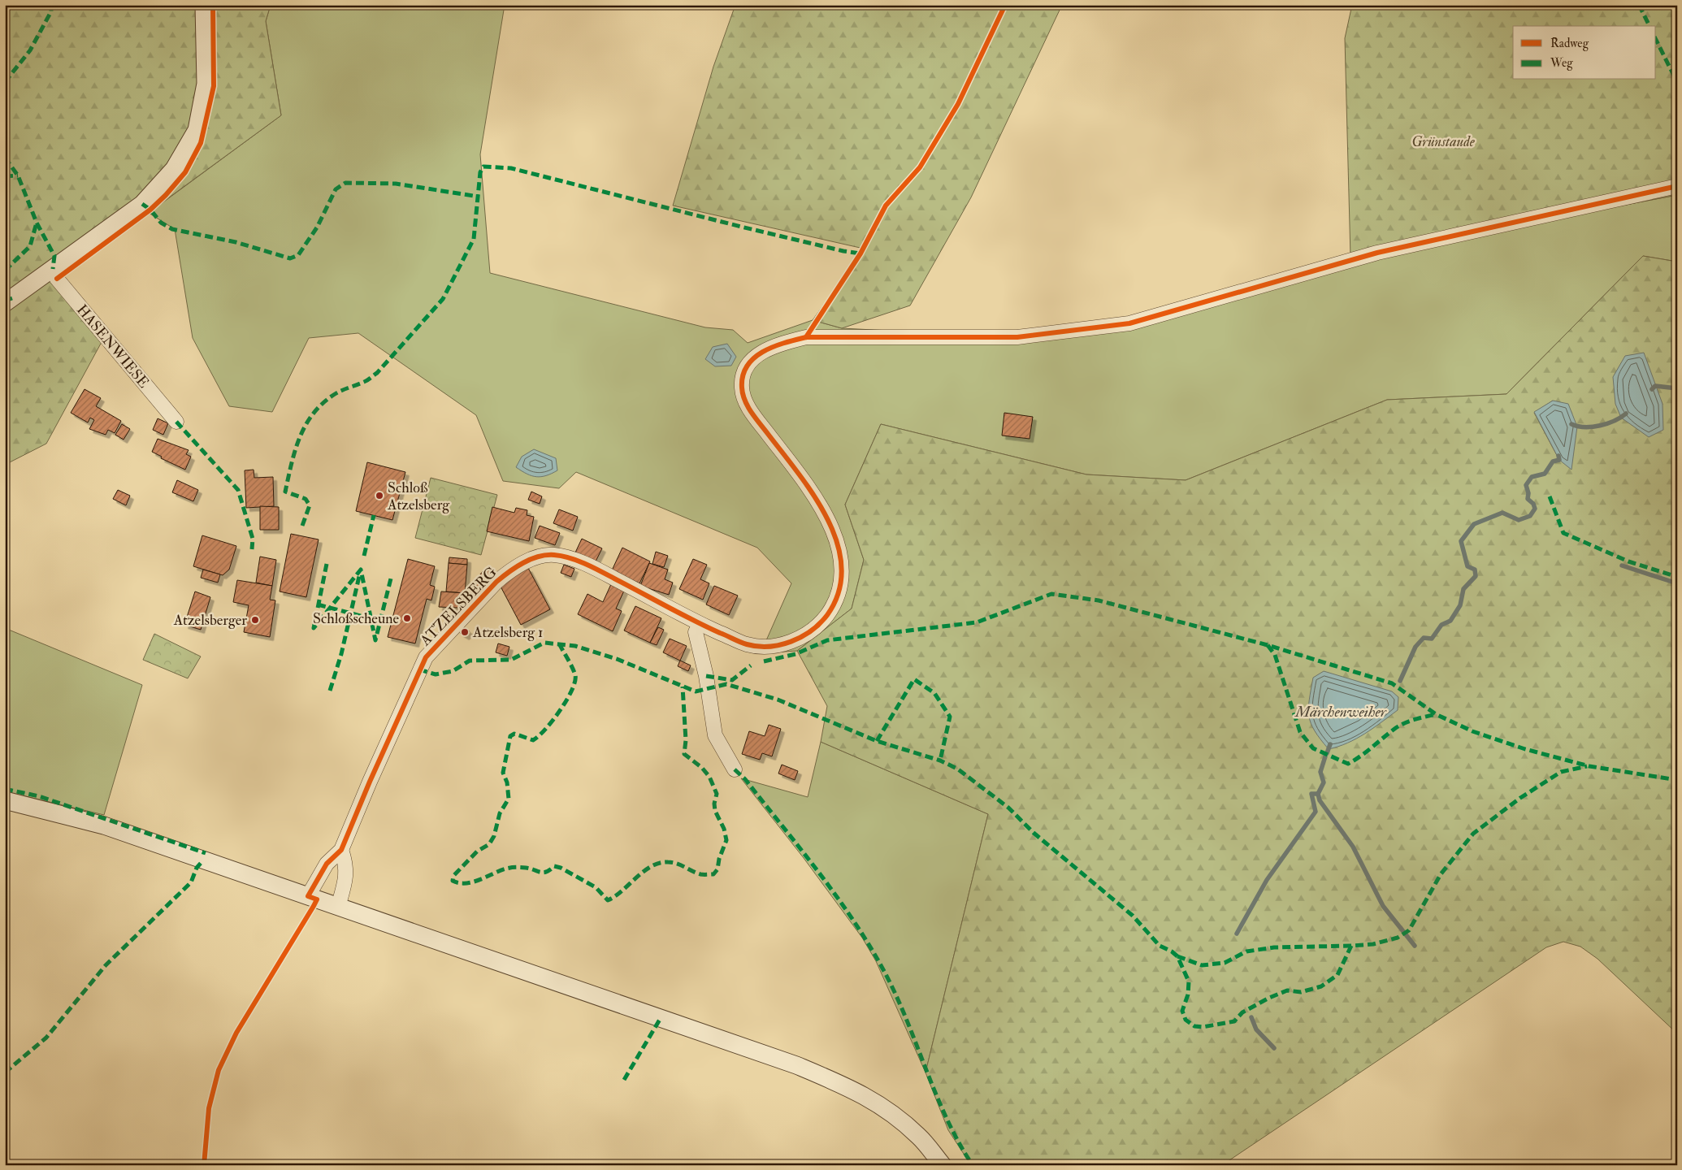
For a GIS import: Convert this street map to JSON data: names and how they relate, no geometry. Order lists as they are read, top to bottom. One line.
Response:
{"streets":{"street":["HASENWIESE","ATZELSBERG"]},"water":["Märchenweiher"],"parks":["Grünstaude"],"places":["Schloß Atzelsberg","Schloßscheune","Atzelsberger","Atzelsberg 1"],"legend":["Radweg","Weg"]}
